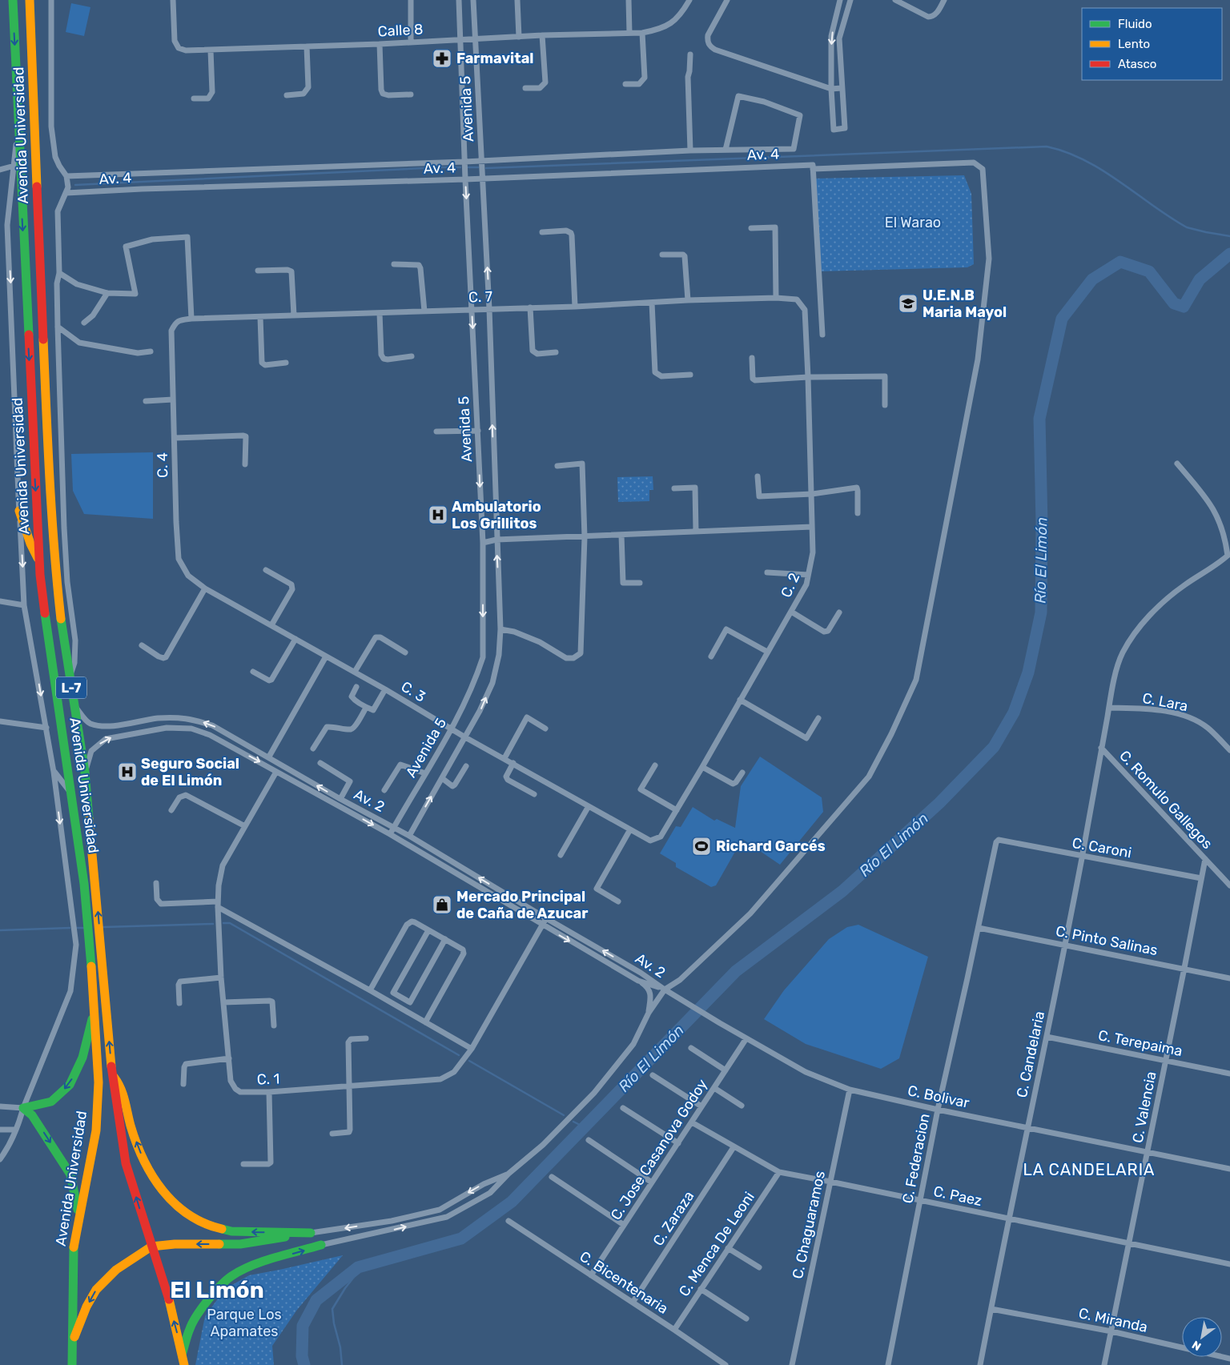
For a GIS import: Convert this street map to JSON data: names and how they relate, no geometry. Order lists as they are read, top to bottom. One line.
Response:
{"streets":{"main road":["Avenida Universidad","L-7"],"street":["Calle 8","Avenida 5","Av. 4","C. 7","C. 4","C. 2","C. 3","C. Lara","C. Romulo Gallegos","Av. 2","C. Caroni","C. Pinto Salinas","C. Terepaima","C. Candelaria","C. 1","C. Bolivar","C. Valencia","C. Jose Casanova Godoy","C. Federacion","C. Paez","C. Zaraza","C. Chaguaramos","C. Menca De Leoni","C. Bicentenaria","C. Miranda"]},"crossings":[["Calle 8","Avenida 5"],["Avenida 5","Av. 4"],["Avenida 5","C. 7"],["Avenida 5","C. 3"],["Avenida 5","Av. 2"],["Avenida Universidad","Av. 4"],["Avenida Universidad","Av. 2"],["Av. 4","Av. 2"],["Av. 4","C. Bolivar"],["C. 7","C. 4"],["C. 7","C. 2"],["C. 4","C. 3"],["C. 2","C. 3"],["C. Romulo Gallegos","C. Candelaria"],["C. Romulo Gallegos","C. Valencia"],["Av. 2","C. 1"],["Av. 2","C. Bolivar"],["C. Caroni","C. Candelaria"],["C. Caroni","C. Valencia"],["C. Caroni","C. Federacion"],["C. Pinto Salinas","C. Candelaria"],["C. Pinto Salinas","C. Valencia"],["C. Pinto Salinas","C. Federacion"],["C. Terepaima","C. Candelaria"],["C. Terepaima","C. Valencia"],["C. Candelaria","C. Bolivar"],["C. Candelaria","C. Paez"],["C. Candelaria","C. Miranda"],["C. Bolivar","C. Valencia"],["C. Bolivar","C. Jose Casanova Godoy"],["C. Bolivar","C. Federacion"],["C. Bolivar","C. Chaguaramos"],["C. Valencia","C. Paez"],["C. Valencia","C. Miranda"],["C. Jose Casanova Godoy","C. Paez"],["C. Jose Casanova Godoy","C. Bicentenaria"],["C. Federacion","C. Paez"],["C. Paez","C. Zaraza"],["C. Paez","C. Chaguaramos"],["C. Paez","C. Menca De Leoni"],["C. Zaraza","C. Bicentenaria"],["C. Menca De Leoni","C. Bicentenaria"]],"districts":["LA CANDELARIA","El Limón"],"water":["Río El Limón"],"parks":["El Warao","Parque Los Apamates"],"places":{"pharmacy":["Farmavital"],"school or university":["U.E.N.B Maria Mayol"],"hospital":["Ambulatorio Los Grillitos","Seguro Social de El Limón"],"sports":["Richard Garcés"],"shop":["Mercado Principal de Caña de Azucar"]},"legend":["Fluido","Lento","Atasco"],"north":"bottom left"}
